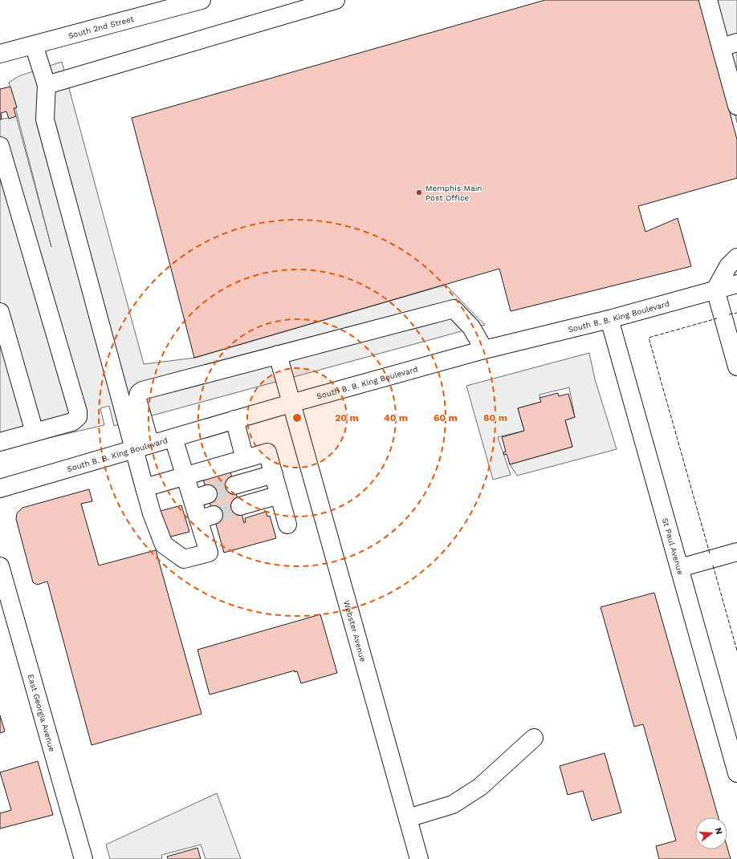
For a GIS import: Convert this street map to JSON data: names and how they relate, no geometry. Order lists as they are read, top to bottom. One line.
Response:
{"streets":{"street":["South 2nd Street","South B. B. King Boulevard","St Paul Avenue","Webster Avenue","East Georgia Avenue"]},"crossings":[["South B. B. King Boulevard","St Paul Avenue"],["South B. B. King Boulevard","Webster Avenue"]],"places":["Memphis Main Post Office"],"north":"right","rings":["20 m","40 m","60 m","80 m"]}
